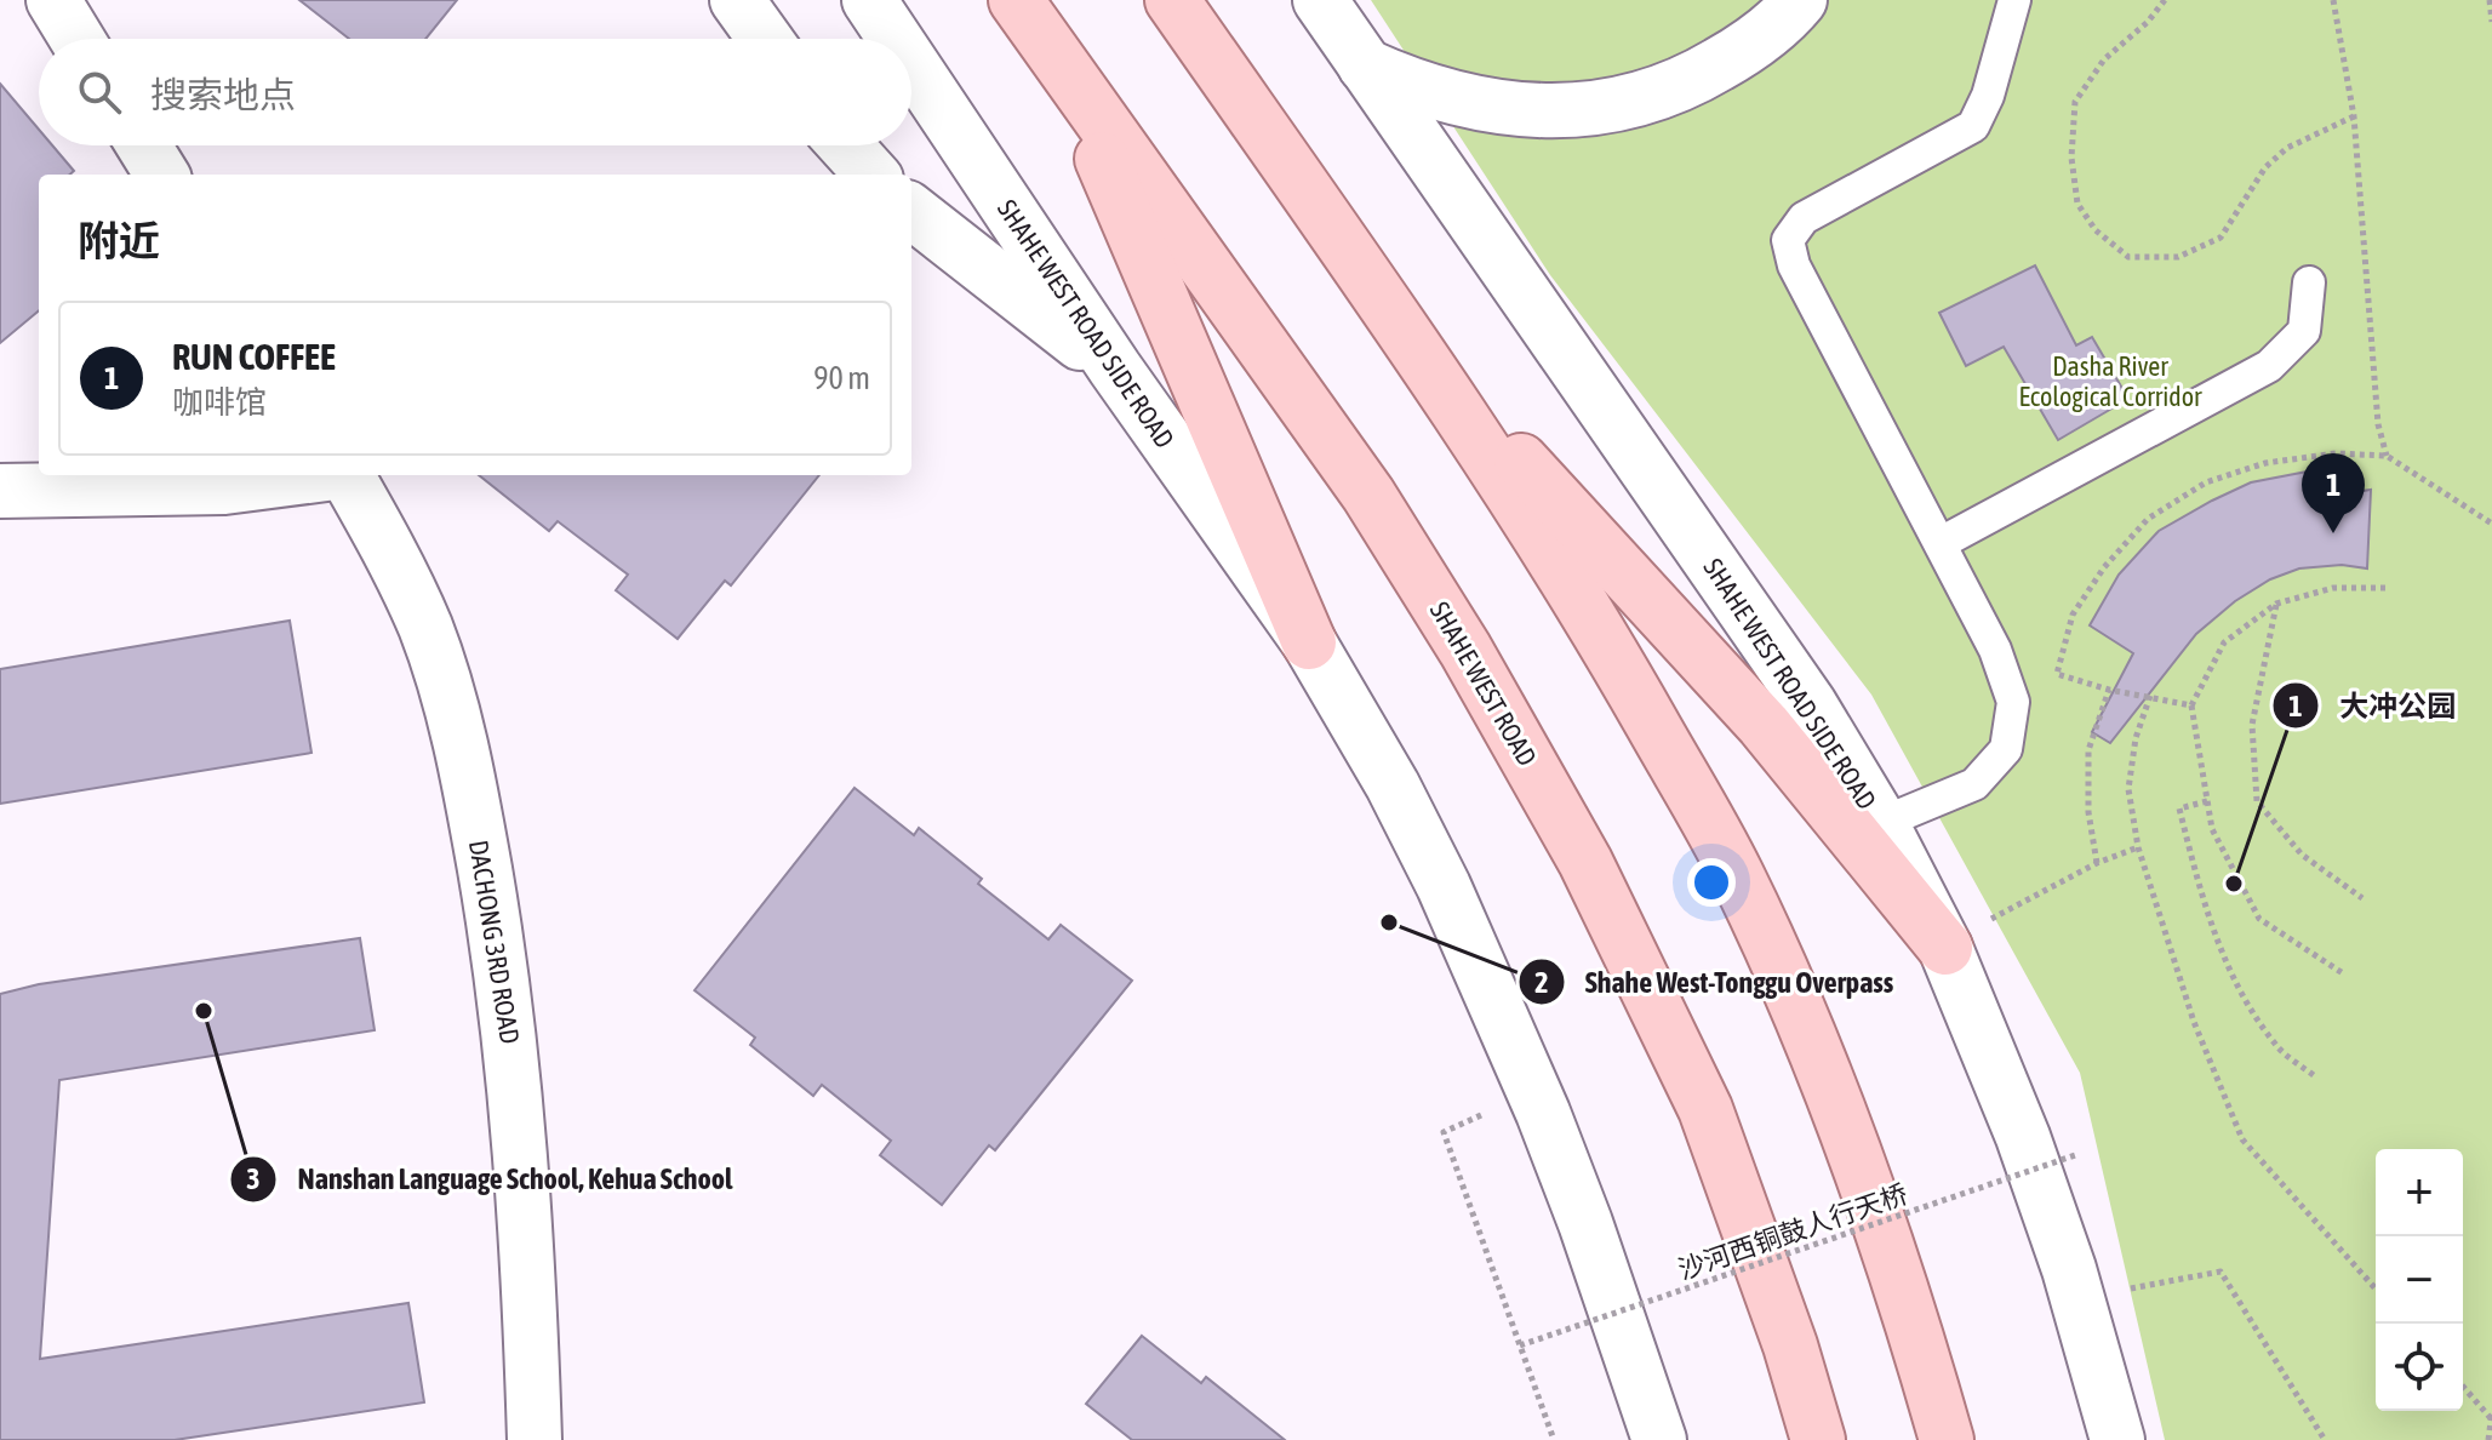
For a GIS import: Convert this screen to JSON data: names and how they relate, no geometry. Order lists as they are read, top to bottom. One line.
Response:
{"streets":{"main road":["SHAHE WEST ROAD SIDE ROAD","SHAHE WEST ROAD","DACHONG 3RD ROAD"],"path":["沙河西铜鼓人行天桥"]},"parks":["Dasha River Ecological Corridor"],"places":["大冲公园","Shahe West-Tonggu Overpass","Nanshan Language School, Kehua School"],"page":{"search":"搜索地点","heading":"附近","list":[{"mark":"1","name":"RUN COFFEE","note":"咖啡馆","value":"90 m"}],"pins":"1","map_buttons":["+","−"]}}
